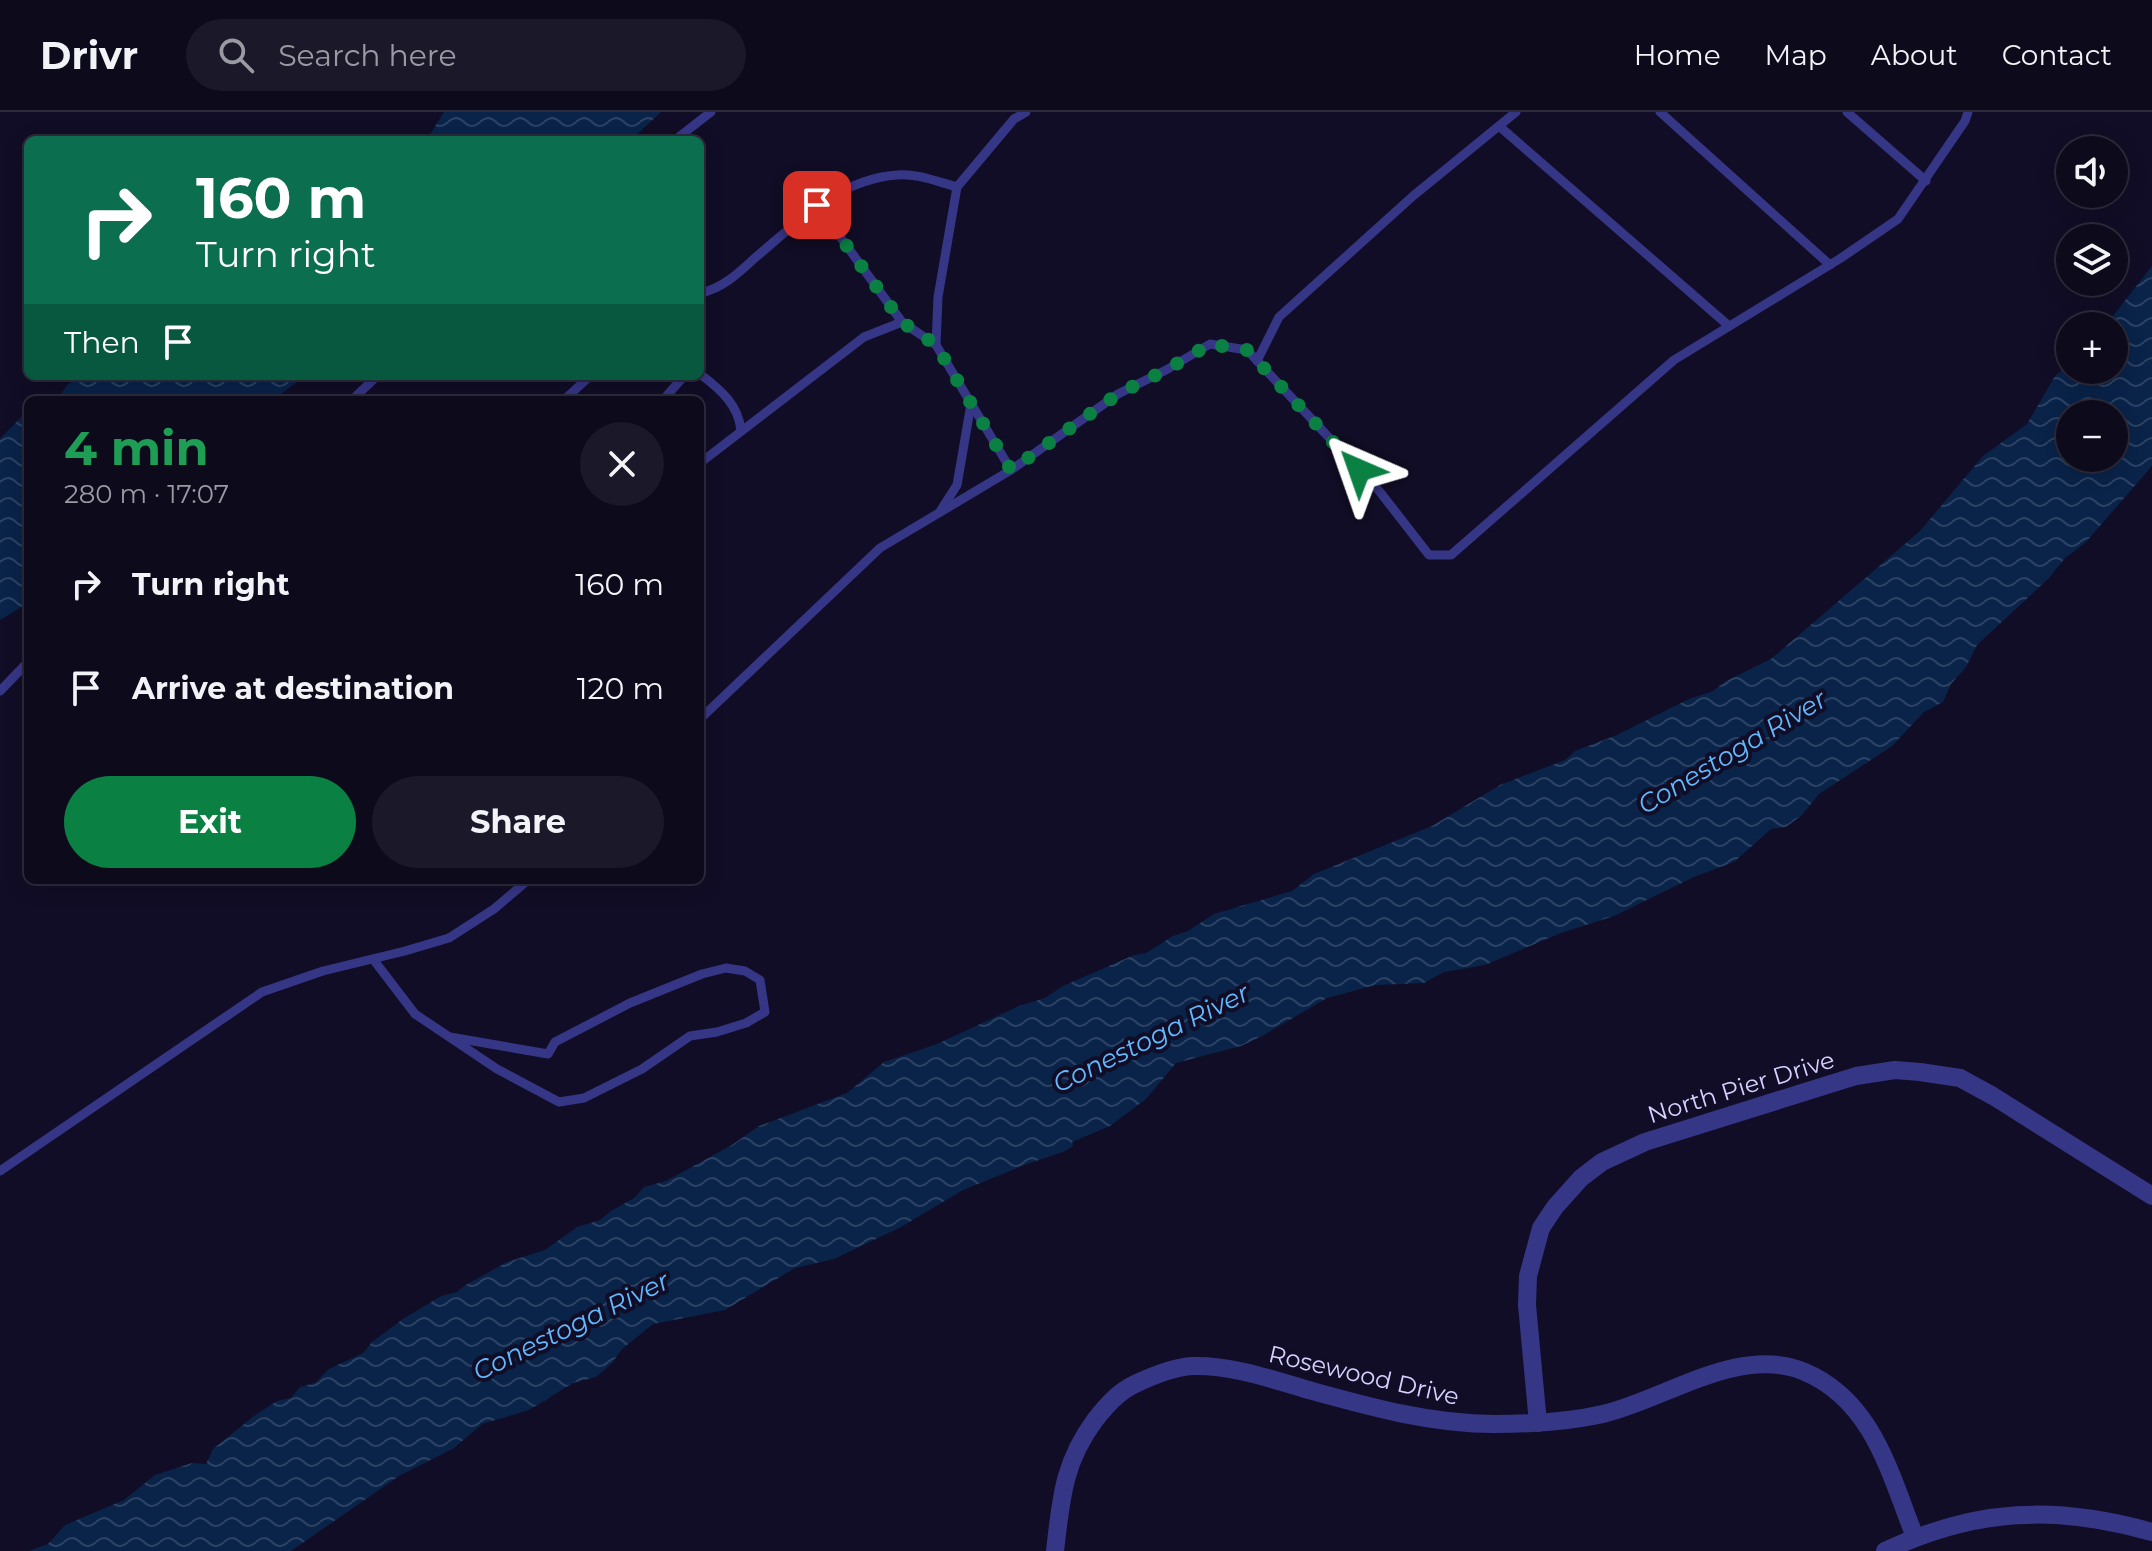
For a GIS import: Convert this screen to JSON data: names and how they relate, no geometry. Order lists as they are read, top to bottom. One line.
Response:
{"streets":{"street":["North Pier Drive","Rosewood Drive"]},"crossings":[["North Pier Drive","Rosewood Drive"]],"water":["Conestoga River"],"page":{"header":"Drivr","search":"Search here","nav":["Home","Map","About","Contact"],"map_buttons":["+","−"],"turn":["160 m","Turn right"],"then":"Then","heading":["4 min","280 m · 17:07"],"list":[{"name":"Turn right","value":"160 m"},{"name":"Arrive at destination","value":"120 m"}],"buttons":["Exit","Share"]}}
